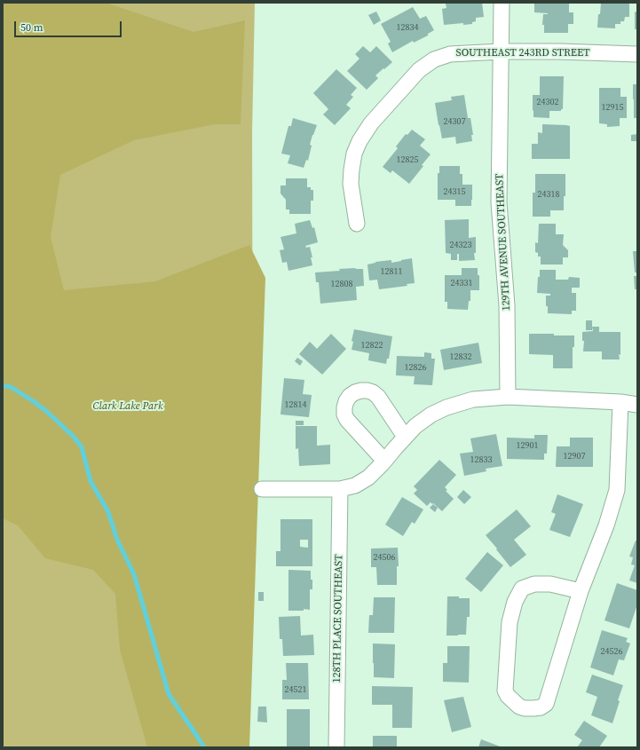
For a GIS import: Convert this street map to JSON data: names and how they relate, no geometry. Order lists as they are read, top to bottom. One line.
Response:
{"streets":{"street":["SOUTHEAST 243RD STREET","129TH AVENUE SOUTHEAST","128TH PLACE SOUTHEAST"]},"crossings":[["SOUTHEAST 243RD STREET","129TH AVENUE SOUTHEAST"]],"parks":["Clark Lake Park"],"house_numbers":["12834","24302","12915","24307","12825","24315","24318","24323","12811","24331","12808","12822","12832","12826","12814","12901","12907","12833","24506","24526","24521"],"scale_bar":"50 m"}
